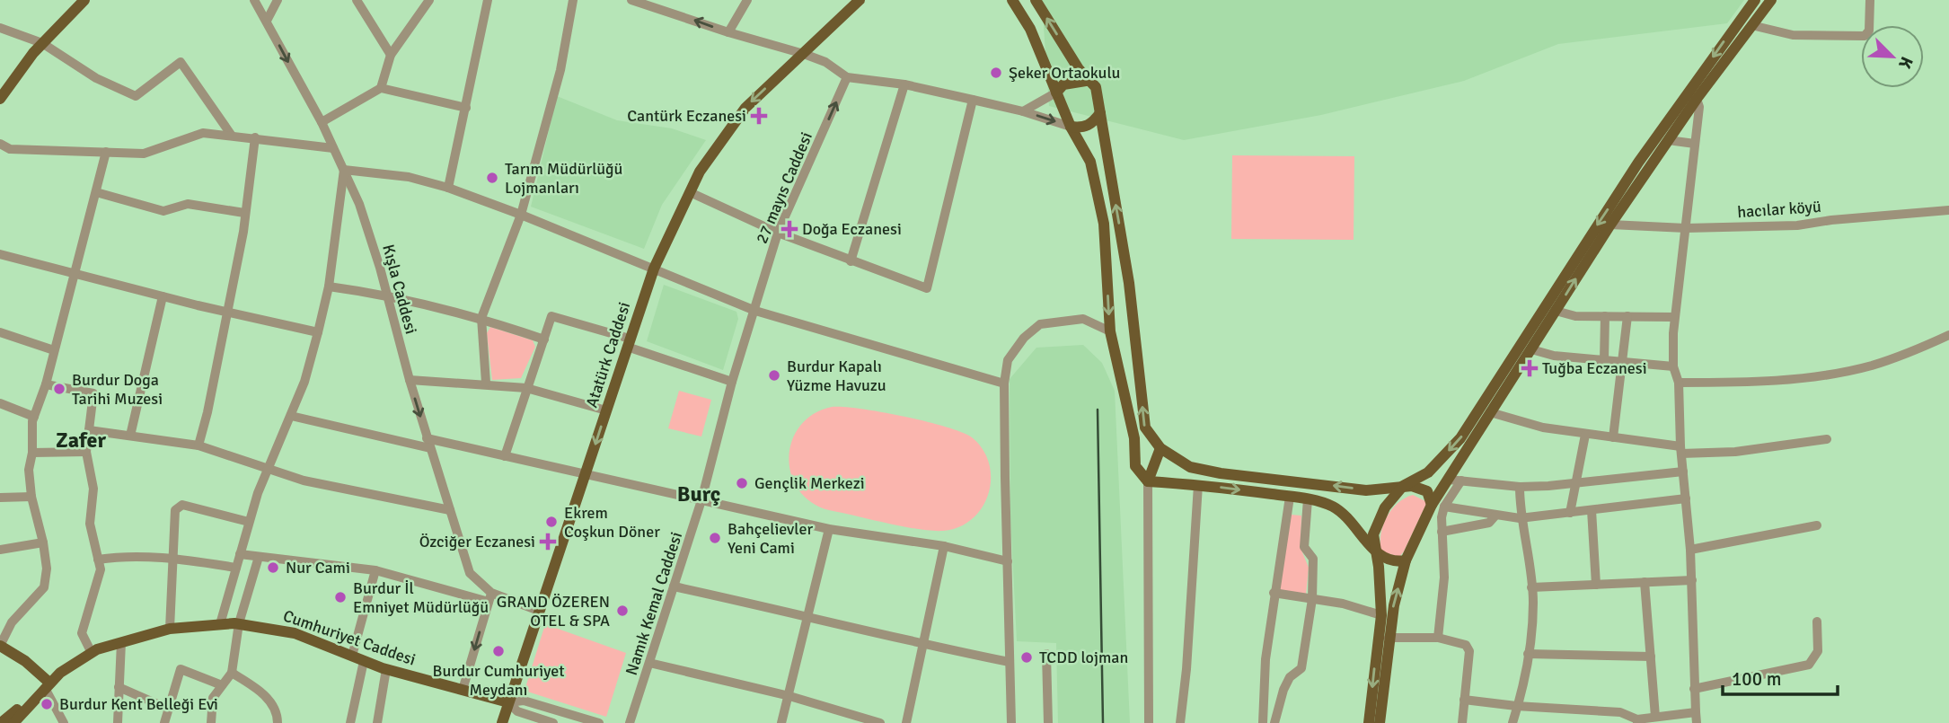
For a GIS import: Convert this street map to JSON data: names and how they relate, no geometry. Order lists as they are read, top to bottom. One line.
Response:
{"streets":{"main road":["Atatürk Caddesi","Cumhuriyet Caddesi"],"street":["27 mayıs Caddesi","hacılar köyü","Kışla Caddesi","Namık Kemal Caddesi"]},"crossings":[["27 mayıs Caddesi","Namık Kemal Caddesi"],["Atatürk Caddesi","Cumhuriyet Caddesi"]],"districts":["Zafer","Burç"],"places":{"other":["Şeker Ortaokulu","Tarım Müdürlüğü Lojmanları","Burdur Kapalı Yüzme Havuzu","Burdur Doga Tarihi Muzesi","Gençlik Merkezi","Ekrem Coşkun Döner","Bahçelievler Yeni Cami","Nur Cami","Burdur İl Emniyet Müdürlüğü","GRAND ÖZEREN OTEL & SPA","Burdur Cumhuriyet Meydanı","TCDD lojman","Burdur Kent Belleği Evi"],"health":["Cantürk Eczanesi","Doğa Eczanesi","Tuğba Eczanesi","Özciğer Eczanesi"]},"scale_bar":"100 m","north":"bottom right"}
